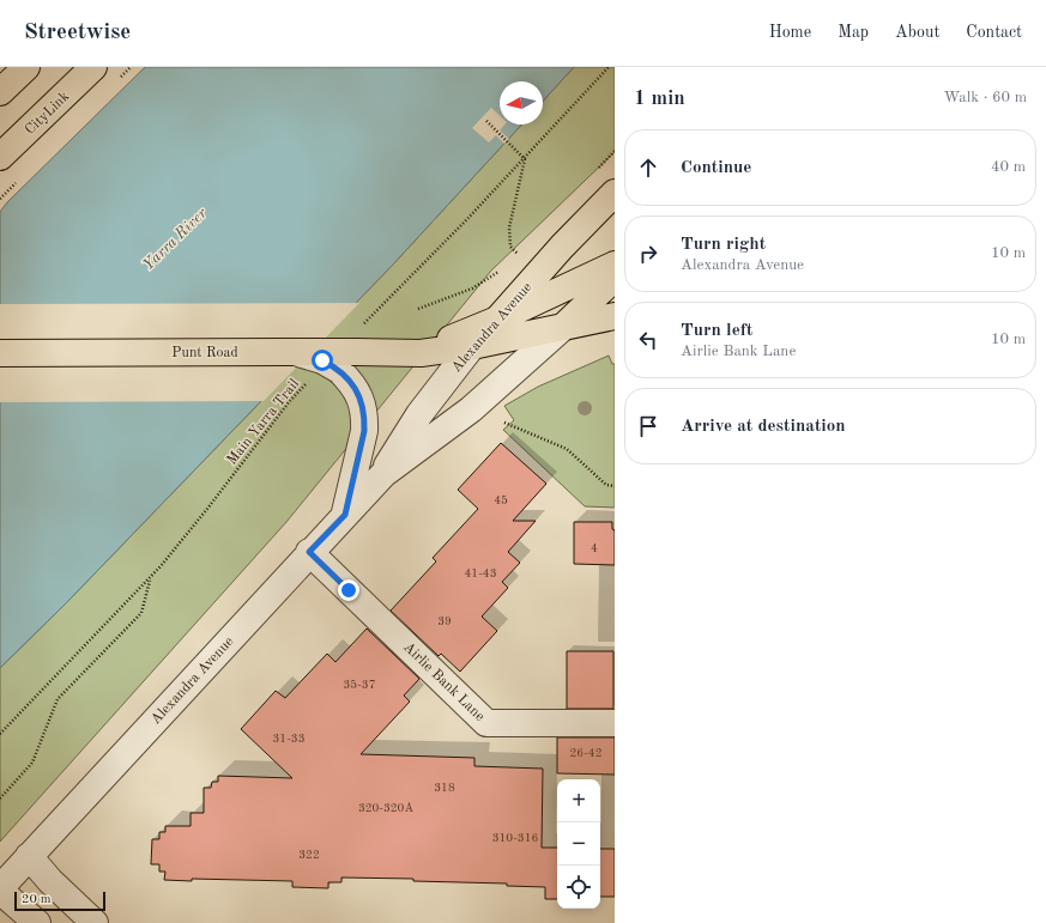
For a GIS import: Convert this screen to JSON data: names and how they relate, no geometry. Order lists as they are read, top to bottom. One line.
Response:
{"streets":{"main road":["CityLink","Alexandra Avenue","Punt Road"],"street":["Airlie Bank Lane"],"path":["Main Yarra Trail"]},"crossings":[["Alexandra Avenue","Punt Road"],["Alexandra Avenue","Airlie Bank Lane"]],"water":["Yarra River"],"house_numbers":["45","4","41-43","39","35-37","31-33","26-42","318","320-320A","310-316","322"],"scale_bar":"20 m","north":"left","page":{"header":"Streetwise","nav":["Home","Map","About","Contact"],"heading":["1 min","Walk · 60 m"],"list":[["Continue","40 m"],["Turn right","Alexandra Avenue","10 m"],["Turn left","Airlie Bank Lane","10 m"],"Arrive at destination"],"map_buttons":["+","−"],"scale":"20 m"}}
